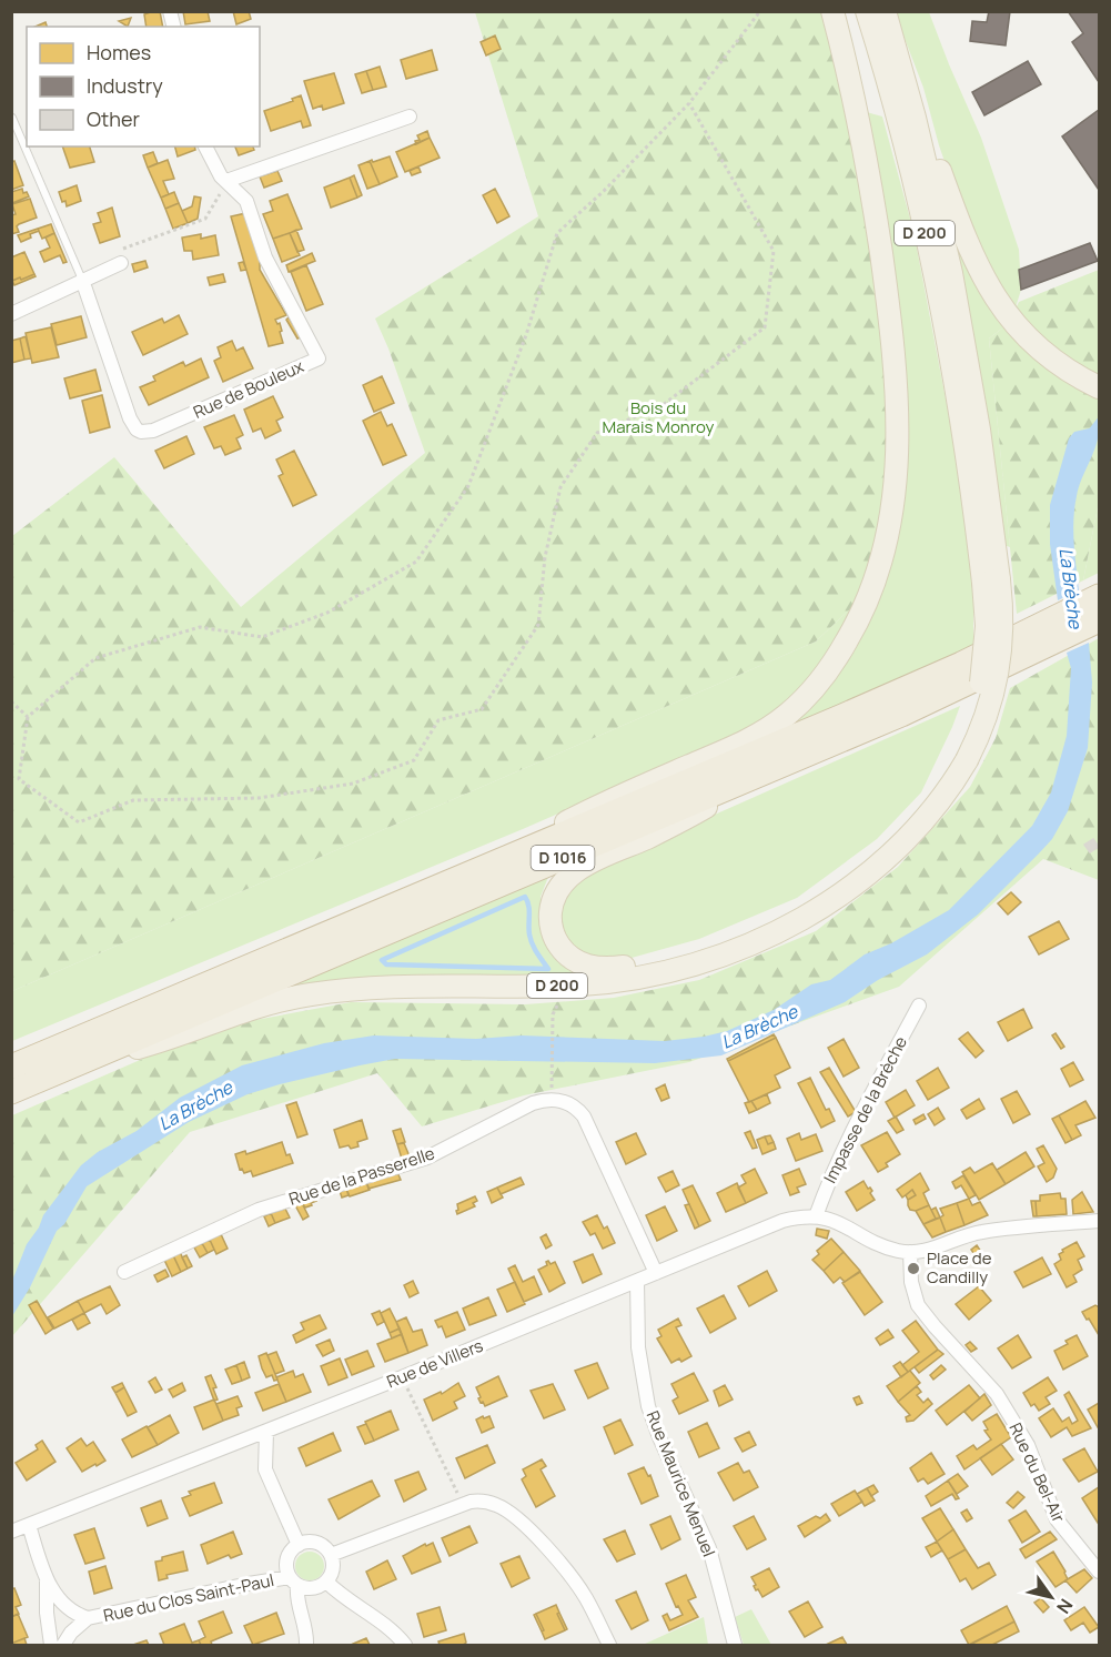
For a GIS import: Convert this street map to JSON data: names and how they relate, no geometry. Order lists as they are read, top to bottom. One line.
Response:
{"streets":{"highway":["D 1016"],"main road":["D 200"],"street":["Rue de Bouleux","Impasse de la Brèche","Rue de la Passerelle","Rue de Villers","Rue du Bel-Air","Rue Maurice Menuel","Rue du Clos Saint-Paul"]},"crossings":[["D 200","D 1016"],["Impasse de la Brèche","Rue de Villers"],["Rue de Villers","Rue du Bel-Air"],["Rue de Villers","Rue Maurice Menuel"]],"water":["La Brèche"],"parks":["Bois du Marais Monroy"],"places":["Place de Candilly"],"legend":["Homes","Industry","Other"],"north":"bottom right"}
